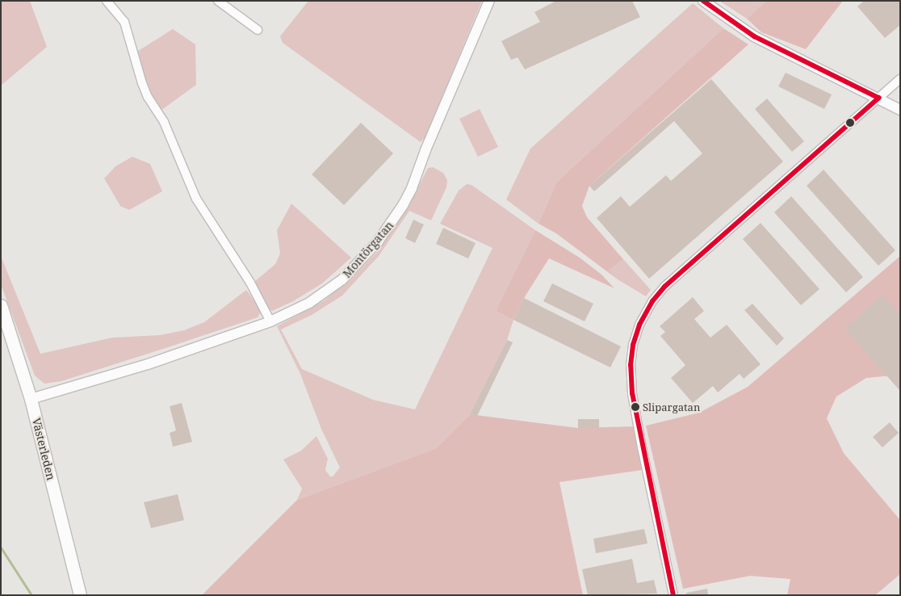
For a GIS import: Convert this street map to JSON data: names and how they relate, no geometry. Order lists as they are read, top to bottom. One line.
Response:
{"streets":{"main road":["Västerleden"],"street":["Montörgatan"]},"crossings":[["Montörgatan","Västerleden"]],"places":["Slipargatan"]}
